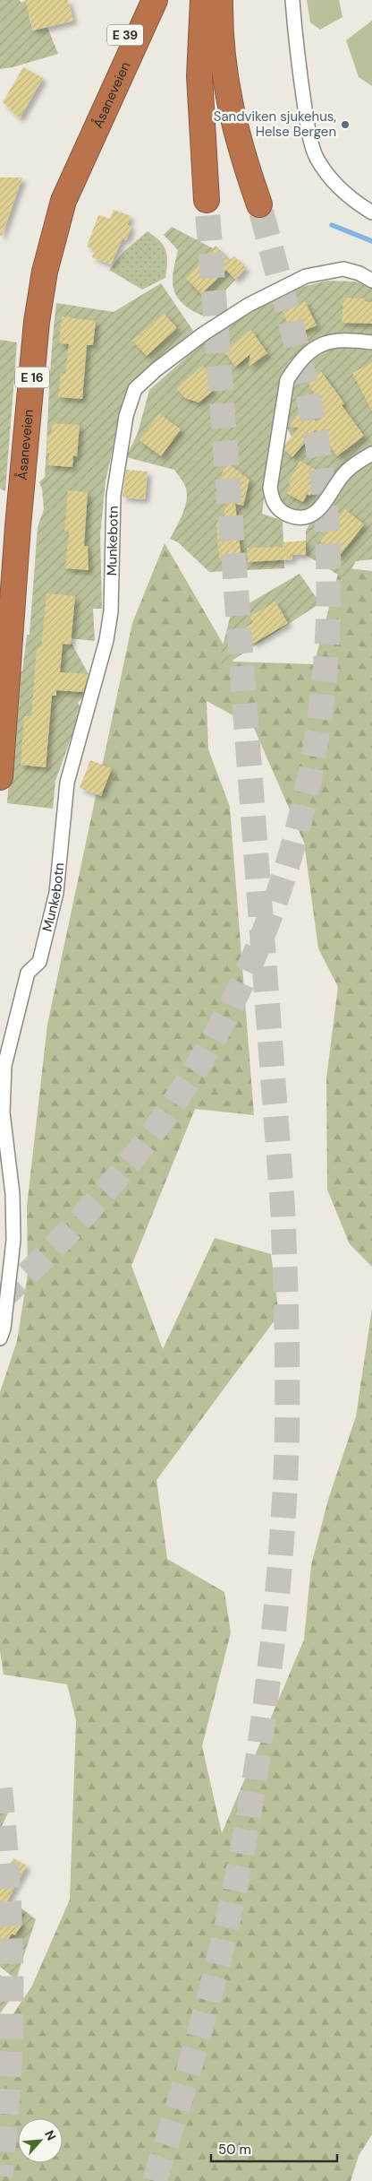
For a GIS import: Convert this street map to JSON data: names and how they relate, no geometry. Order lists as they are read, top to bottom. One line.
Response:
{"streets":{"highway":["E 39","Åsaneveien","E 16"],"street":["Munkebotn"]},"crossings":[["E 39","Åsaneveien"]],"places":["Sandviken sjukehus, Helse Bergen"],"scale_bar":"50 m","north":"top right"}
